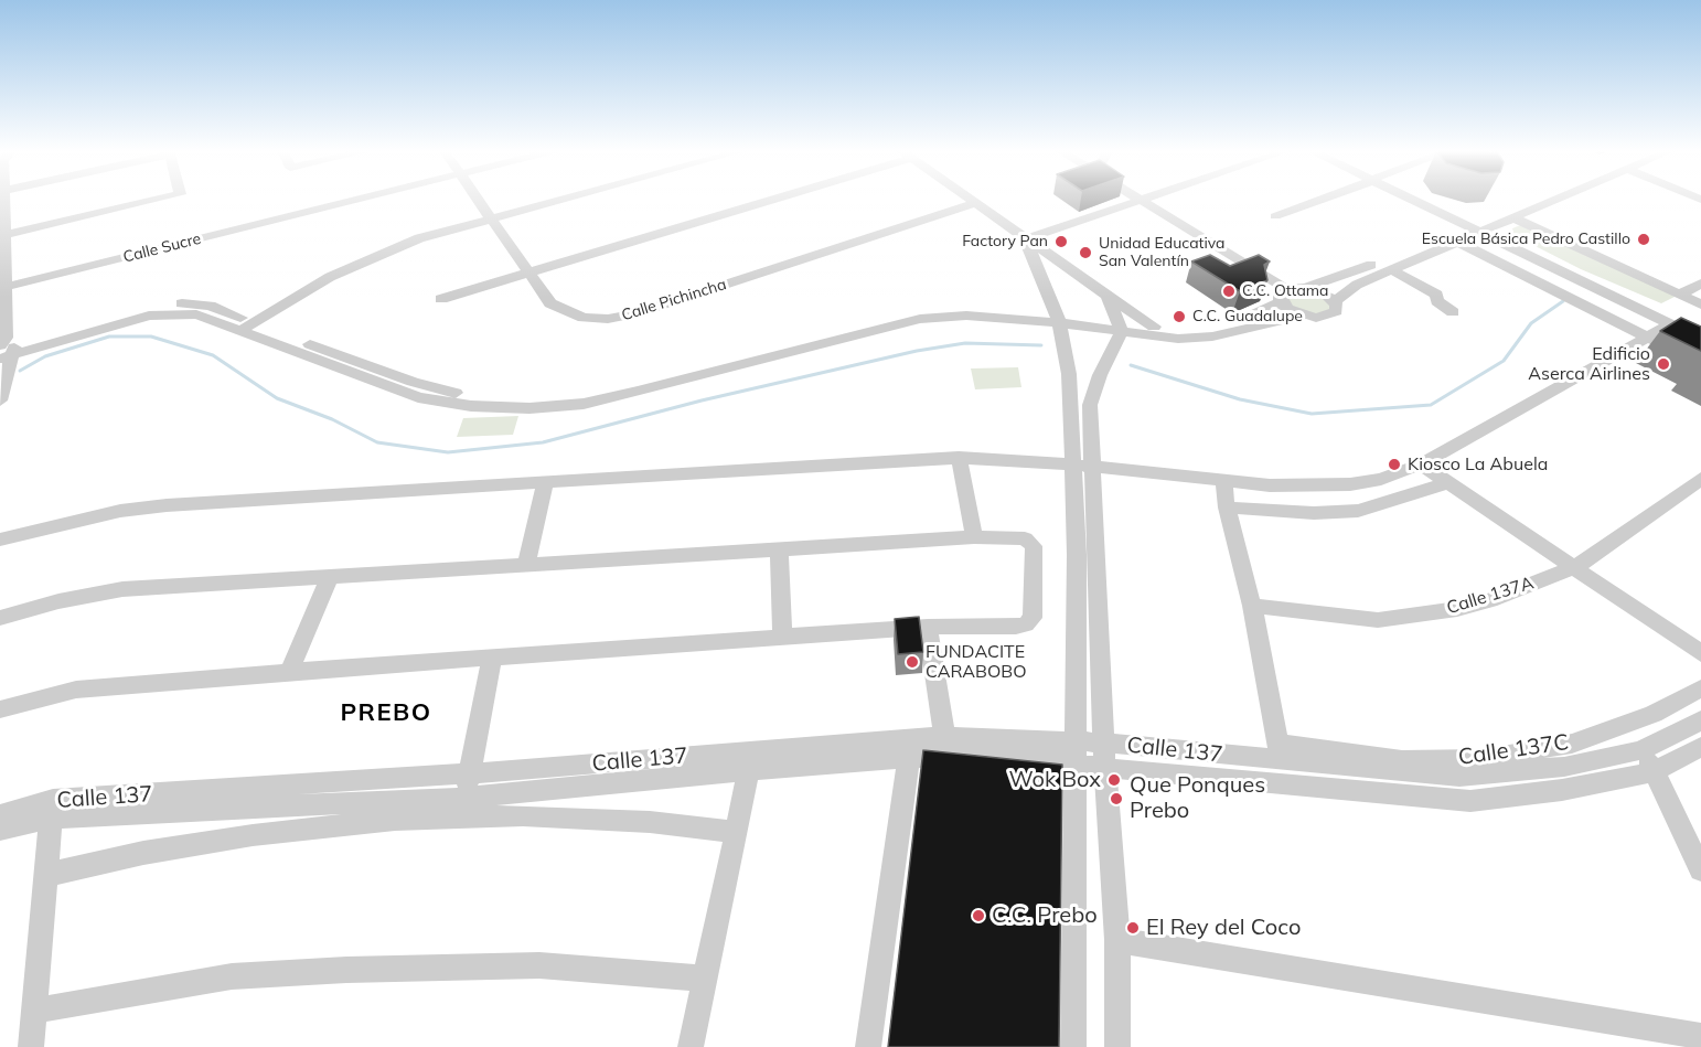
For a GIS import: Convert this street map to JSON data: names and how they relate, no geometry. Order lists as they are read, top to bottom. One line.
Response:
{"streets":{"street":["Calle Sucre","Calle Pichincha","Calle 137A","Calle 137","Calle 137C"]},"crossings":[["Calle 137","Calle 137C"]],"districts":["PREBO"],"places":["Escuela Básica Pedro Castillo","Factory Pan","Unidad Educativa San Valentín","C.C. Ottama","C.C. Guadalupe","Edificio Aserca Airlines","Kiosco La Abuela","FUNDACITE CARABOBO","Wok Box","Que Ponques Prebo","C.C. Prebo","El Rey del Coco"]}
